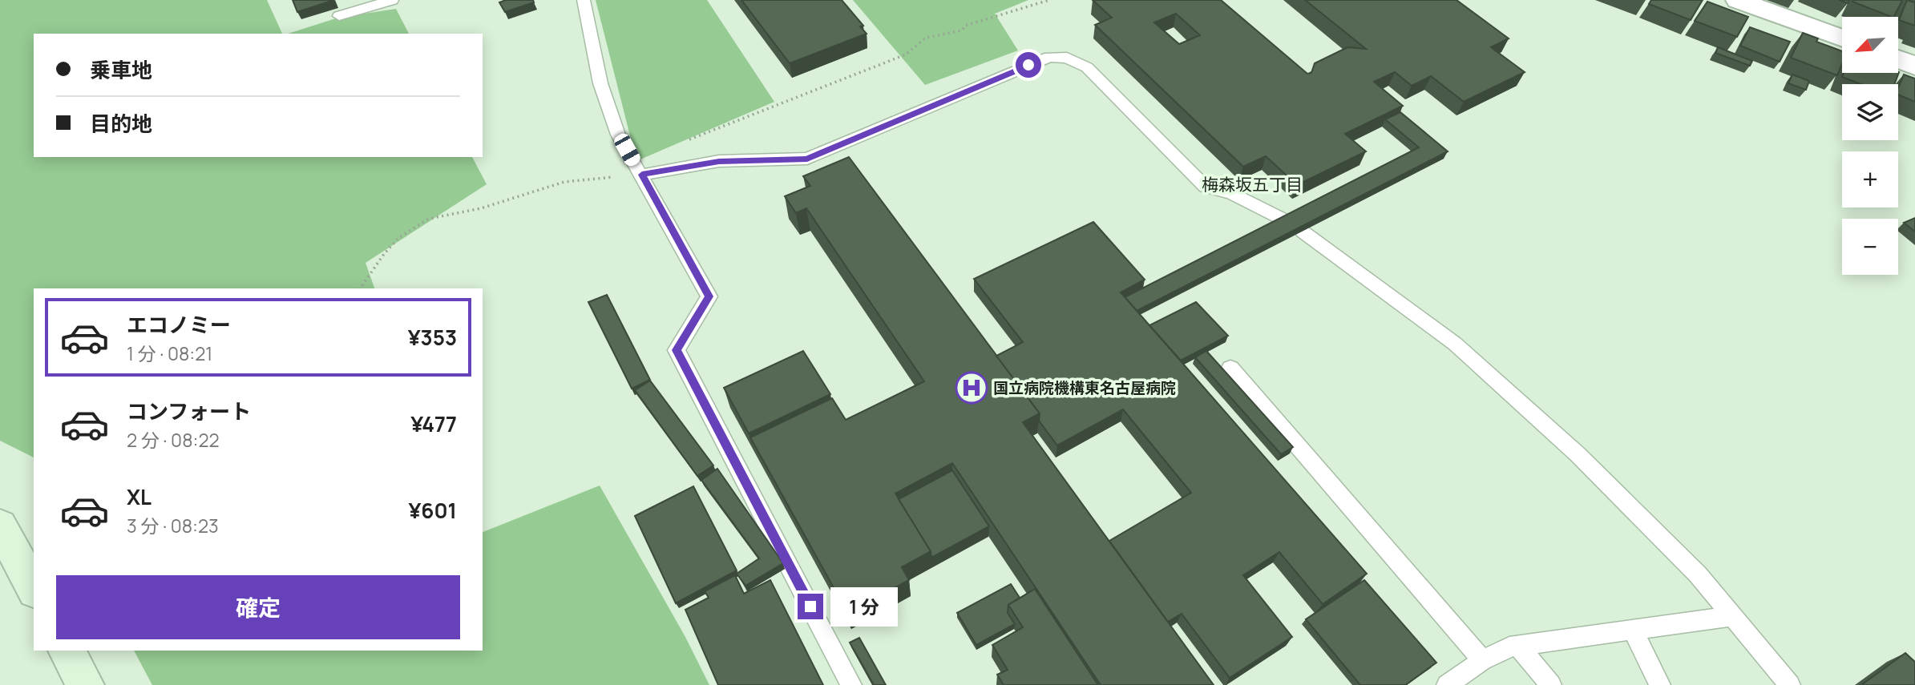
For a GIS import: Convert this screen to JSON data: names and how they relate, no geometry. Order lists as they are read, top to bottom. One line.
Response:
{"districts":["梅森坂五丁目"],"places":{"hospital":["国立病院機構東名古屋病院"]},"north":"bottom left","page":{"map_buttons":["+","−"],"banner":["乗車地","目的地"],"list":[{"name":"エコノミー","note":"1 分 · 08:21","value":"¥353"},{"name":"コンフォート","note":"2 分 · 08:22","value":"¥477"},{"name":"XL","note":"3 分 · 08:23","value":"¥601"}],"buttons":"確定","bubble":"1 分"}}
